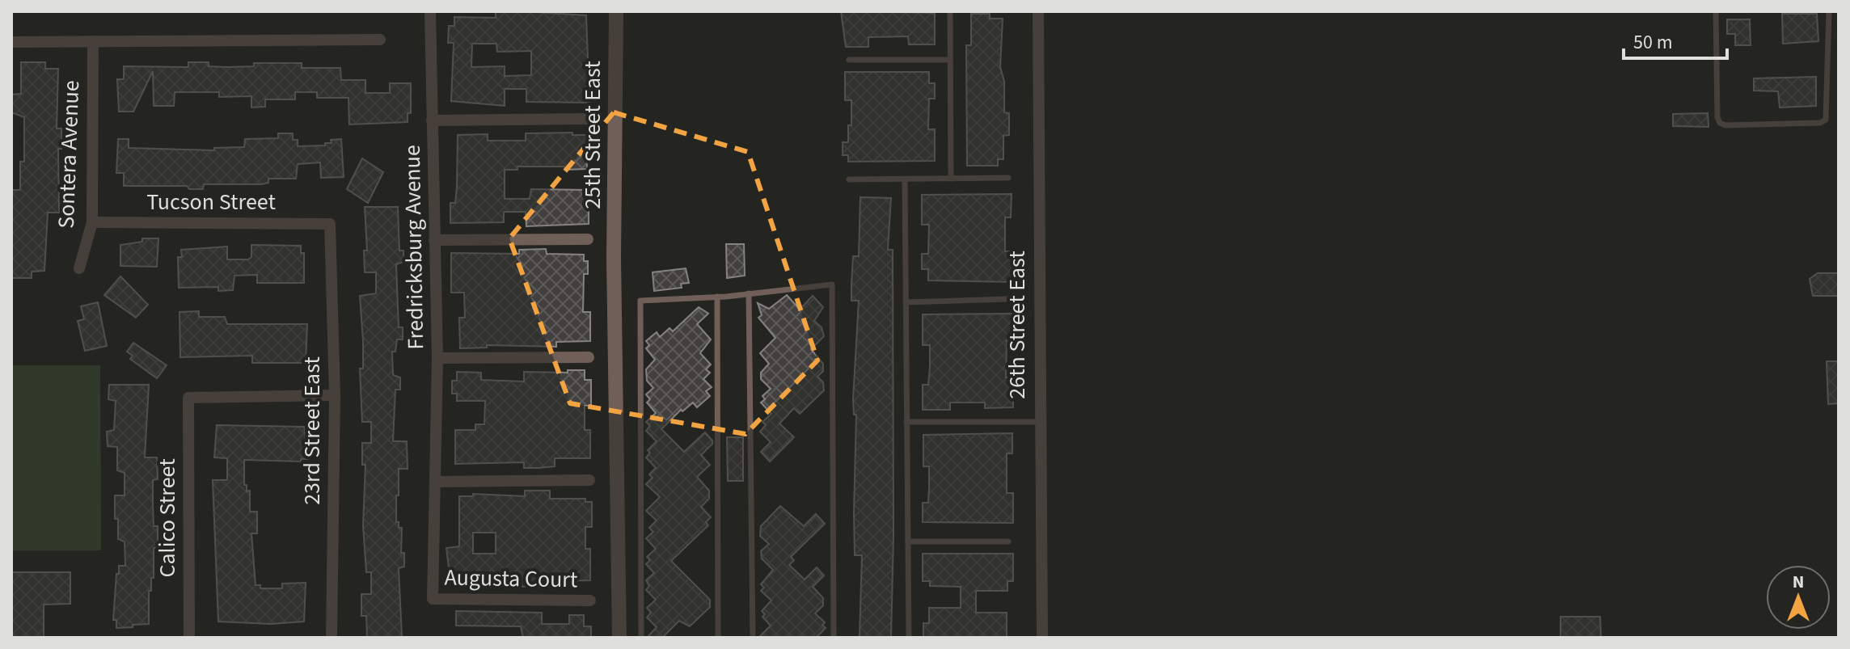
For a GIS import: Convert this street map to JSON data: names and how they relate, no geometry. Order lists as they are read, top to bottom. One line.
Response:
{"streets":{"street":["25th Street East","Sontera Avenue","Tucson Street","Fredricksburg Avenue","26th Street East","23rd Street East","Calico Street","Augusta Court"]},"crossings":[["Sontera Avenue","Tucson Street"],["Tucson Street","23rd Street East"],["Fredricksburg Avenue","Augusta Court"],["23rd Street East","Calico Street"]],"scale_bar":"50 m","north":"top"}
